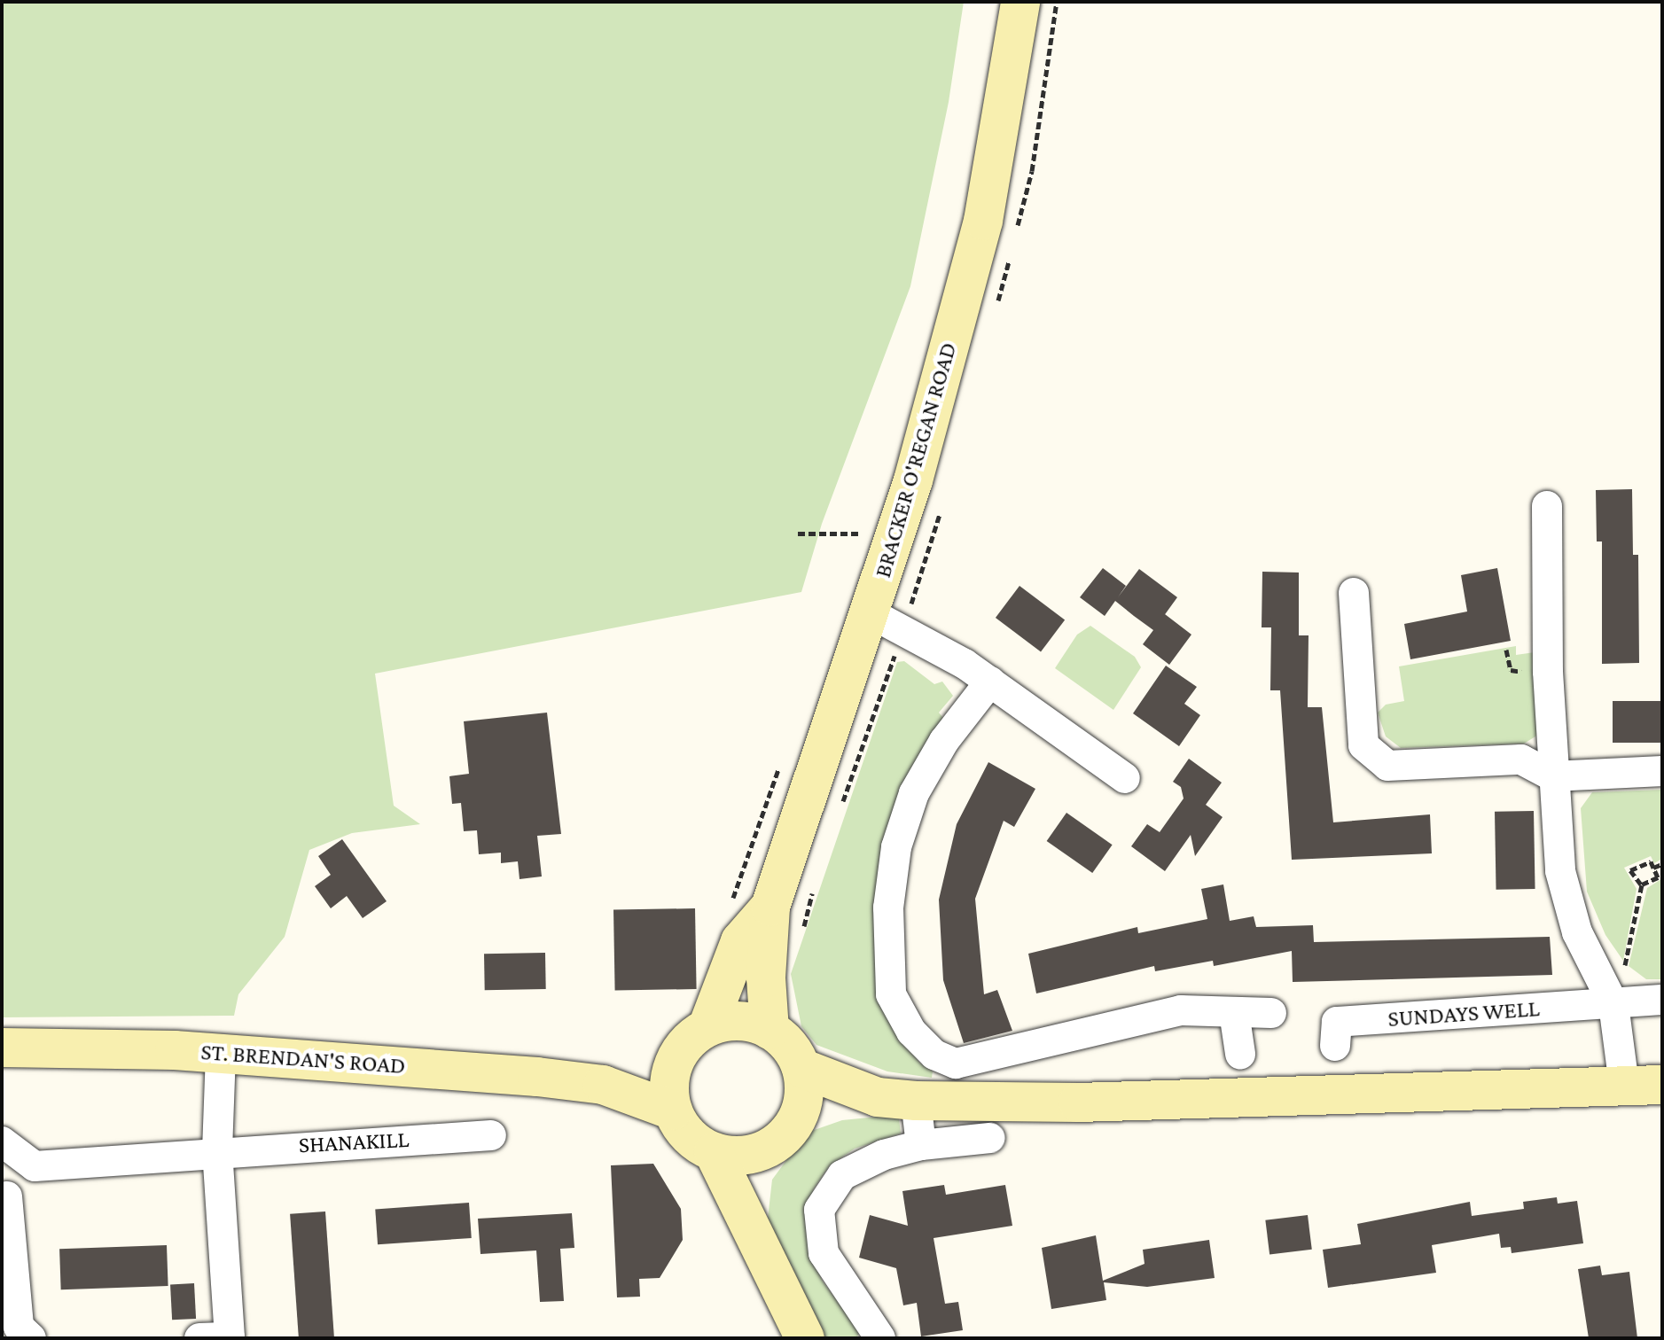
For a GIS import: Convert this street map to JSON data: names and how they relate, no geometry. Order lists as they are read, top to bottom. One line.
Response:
{"streets":{"main road":["BRACKER O'REGAN ROAD","ST. BRENDAN'S ROAD"],"street":["SUNDAYS WELL","SHANAKILL"]}}
